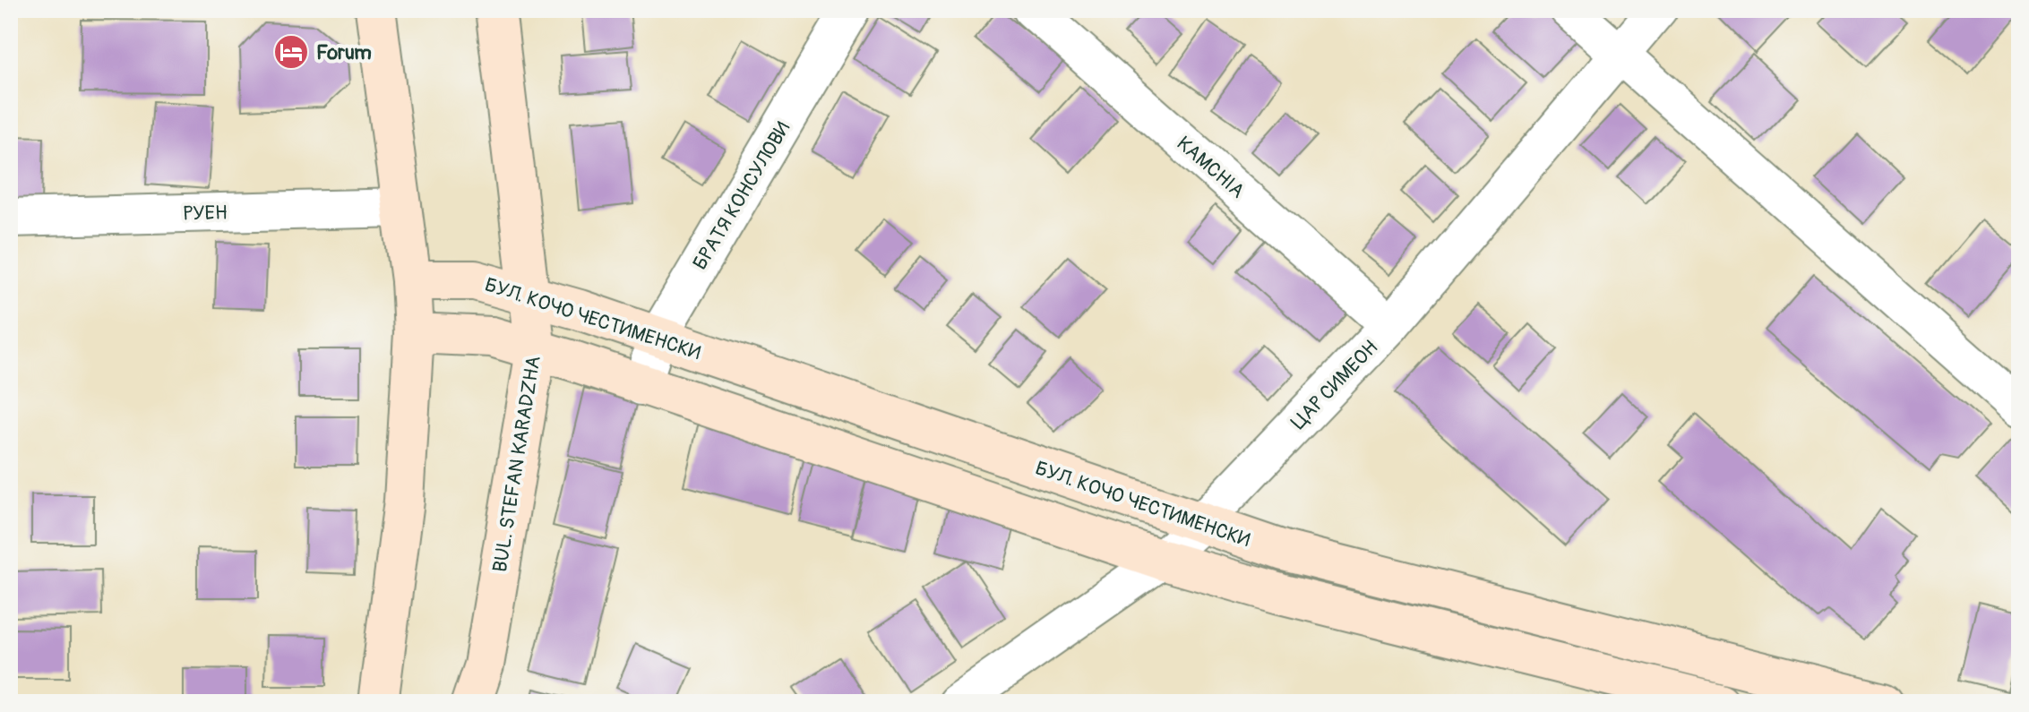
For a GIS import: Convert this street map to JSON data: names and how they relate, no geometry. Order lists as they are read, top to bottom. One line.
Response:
{"streets":{"street":["KAMCHIA","БРАТЯ КОНСУЛОВИ","РУЕН","БУЛ. КОЧО ЧЕСТИМЕНСКИ","ЦАР СИМЕОН","BUL. STEFAN KARADZHA"]},"crossings":[["KAMCHIA","ЦАР СИМЕОН"],["БРАТЯ КОНСУЛОВИ","БУЛ. КОЧО ЧЕСТИМЕНСКИ"],["БУЛ. КОЧО ЧЕСТИМЕНСКИ","ЦАР СИМЕОН"],["БУЛ. КОЧО ЧЕСТИМЕНСКИ","BUL. STEFAN KARADZHA"]],"places":{"hotel":["Forum"]}}
